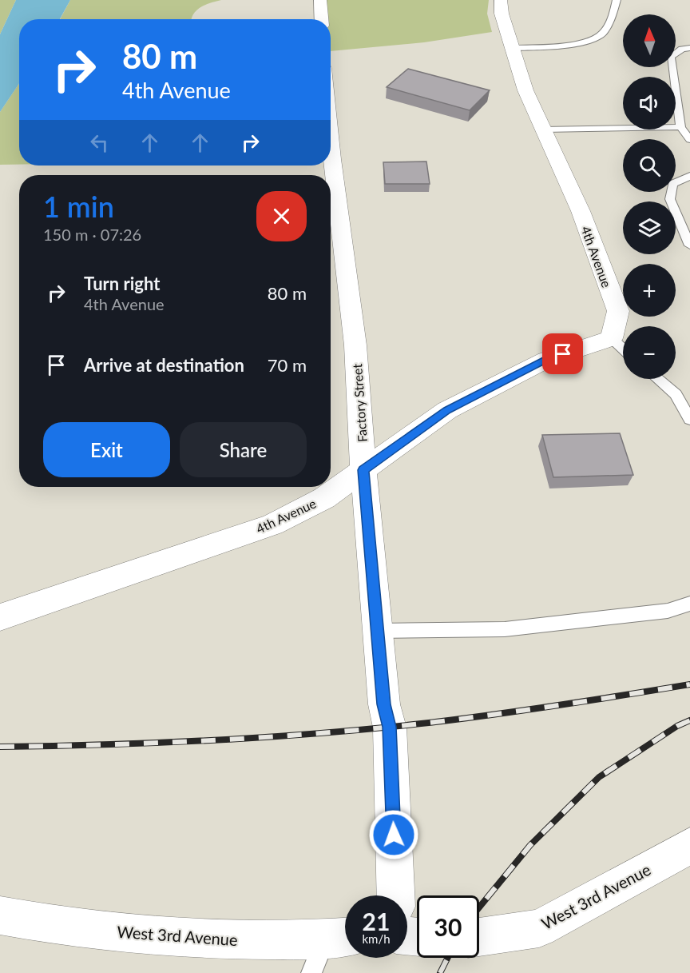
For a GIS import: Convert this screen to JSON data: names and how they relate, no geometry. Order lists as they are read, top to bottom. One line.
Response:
{"streets":{"street":["4th Avenue","Factory Street","West 3rd Avenue"]},"crossings":[["4th Avenue","Factory Street"]],"north":"top","page":{"map_buttons":["+","−"],"turn":["80 m","4th Avenue"],"heading":["1 min","150 m · 07:26"],"list":[{"name":"Turn right","note":"4th Avenue","value":"80 m"},{"name":"Arrive at destination","value":"70 m"}],"buttons":["Exit","Share"],"speed":"21 km/h","limit":"30"}}
